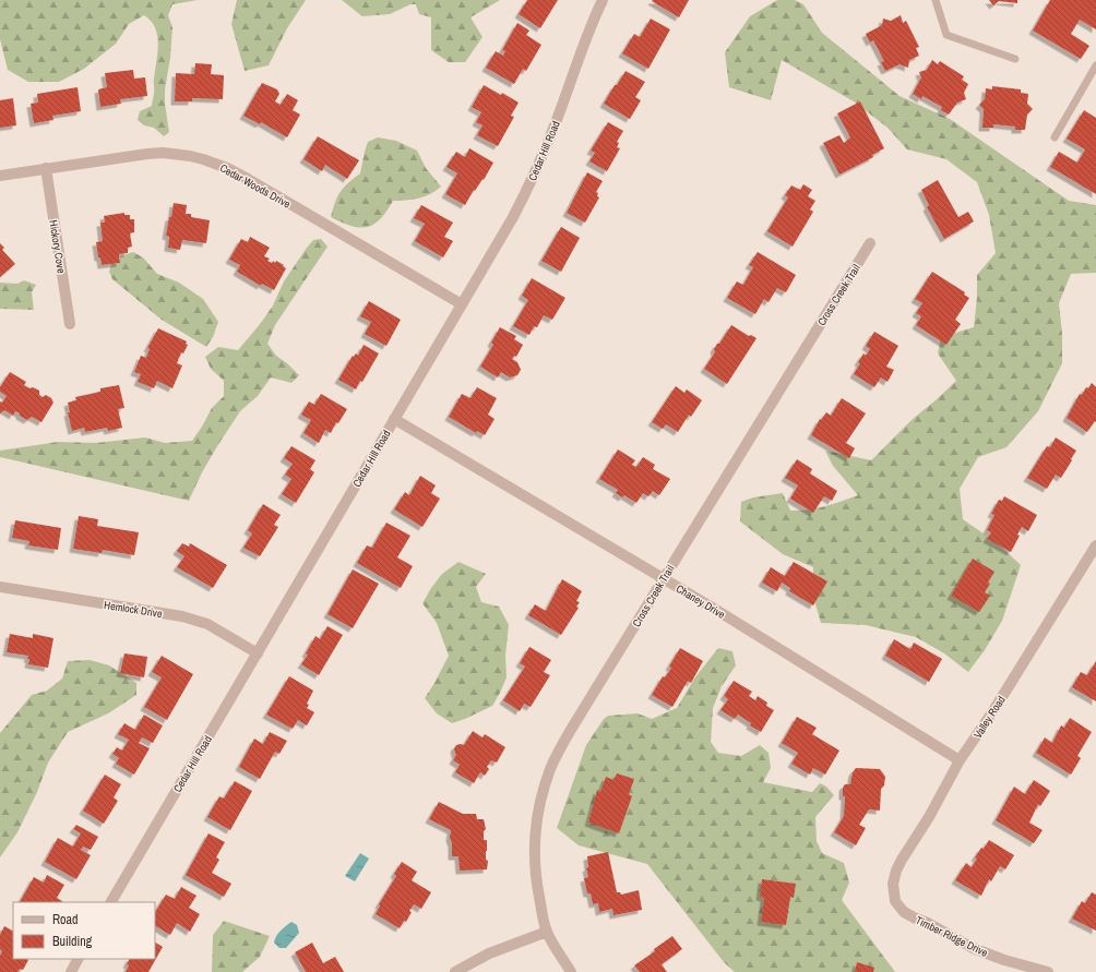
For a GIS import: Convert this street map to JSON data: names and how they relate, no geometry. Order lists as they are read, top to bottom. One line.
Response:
{"streets":{"street":["Cedar Hill Road","Cedar Woods Drive","Hickory Cove","Cross Creek Trail","Chaney Drive","Hemlock Drive","Valley Road","Timber Ridge Drive"]},"crossings":[["Cedar Hill Road","Cedar Woods Drive"],["Cedar Hill Road","Chaney Drive"],["Cedar Hill Road","Hemlock Drive"],["Cedar Woods Drive","Hickory Cove"],["Cross Creek Trail","Chaney Drive"],["Chaney Drive","Valley Road"],["Valley Road","Timber Ridge Drive"]],"legend":["Road","Building"]}
